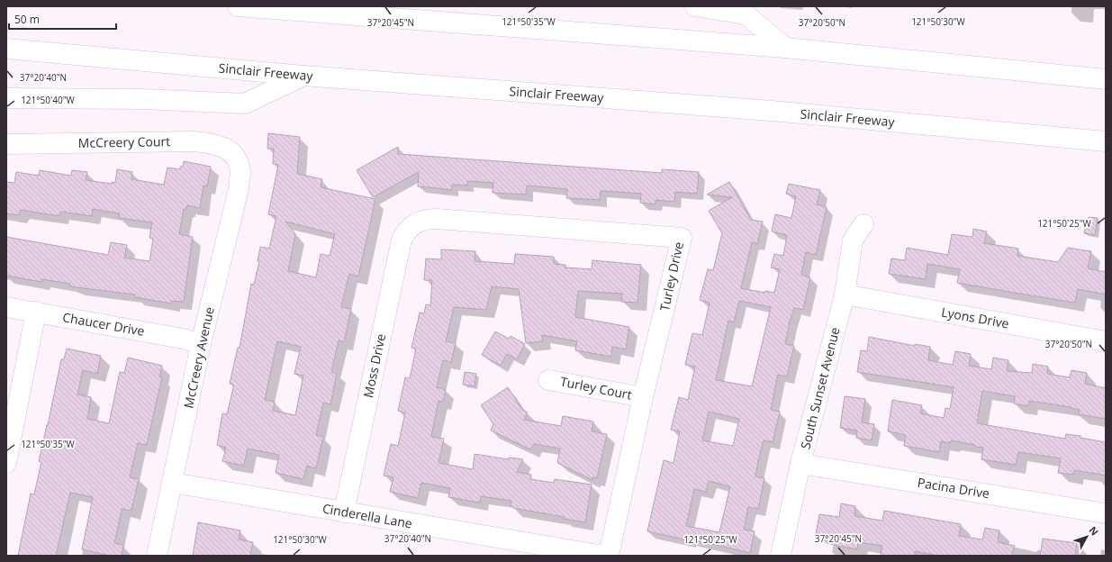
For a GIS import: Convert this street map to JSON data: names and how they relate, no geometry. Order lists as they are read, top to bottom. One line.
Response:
{"streets":{"main road":["Sinclair Freeway","McCreery Court","Turley Drive","Lyons Drive","Chaucer Drive","McCreery Avenue","Moss Drive","Turley Court","South Sunset Avenue","Pacina Drive","Cinderella Lane"]},"crossings":[["McCreery Court","McCreery Avenue"],["Turley Drive","Moss Drive"],["Turley Drive","Turley Court"],["Lyons Drive","South Sunset Avenue"],["Chaucer Drive","McCreery Avenue"],["McCreery Avenue","Cinderella Lane"],["Moss Drive","Cinderella Lane"],["South Sunset Avenue","Pacina Drive"]],"scale_bar":"50 m","north":"top right","coordinates":["121°50'35\"W","121°50'30\"W","37°20'45\"N","37°20'50\"N","37°20'40\"N","121°50'40\"W","121°50'25\"W"]}
